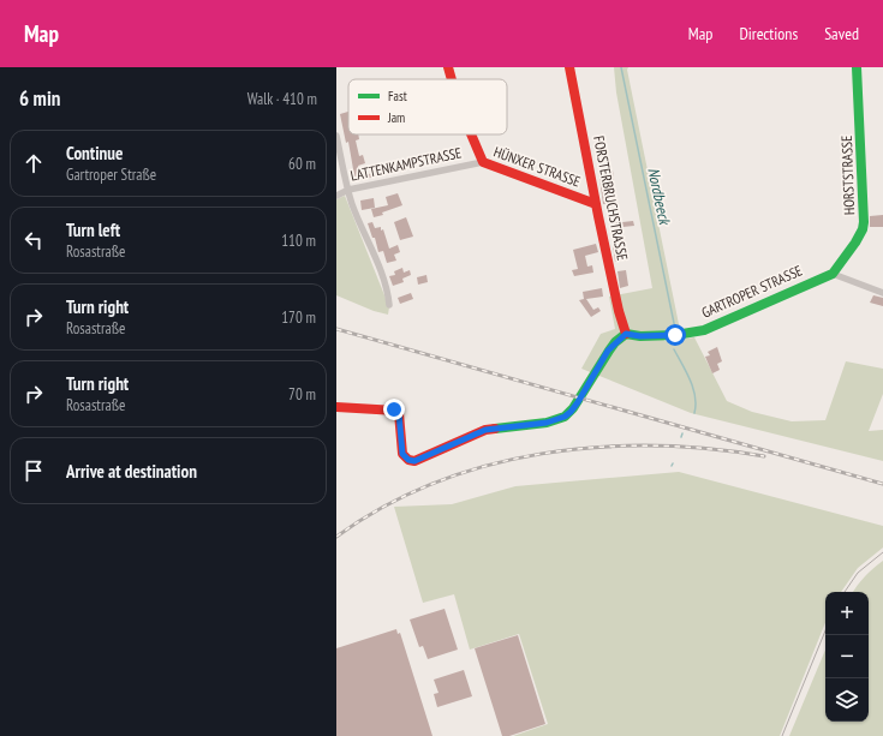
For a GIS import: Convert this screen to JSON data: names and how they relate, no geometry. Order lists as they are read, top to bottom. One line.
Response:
{"streets":{"street":["LATTENKAMPSTRASSE","HÜNXER STRASSE","HORSTSTRASSE","FORSTERBRUCHSTRASSE","GARTROPER STRASSE"]},"crossings":[["LATTENKAMPSTRASSE","HÜNXER STRASSE"],["HÜNXER STRASSE","FORSTERBRUCHSTRASSE"],["HORSTSTRASSE","GARTROPER STRASSE"],["FORSTERBRUCHSTRASSE","GARTROPER STRASSE"]],"water":["Nordbeeck"],"legend":["Fast","Jam"],"page":{"header":"Map","nav":["Map","Directions","Saved"],"heading":["6 min","Walk · 410 m"],"list":[["Continue","Gartroper Straße","60 m"],["Turn left","Rosastraße","110 m"],["Turn right","Rosastraße","170 m"],["Turn right","Rosastraße","70 m"],"Arrive at destination"],"map_buttons":["+","−"]}}
